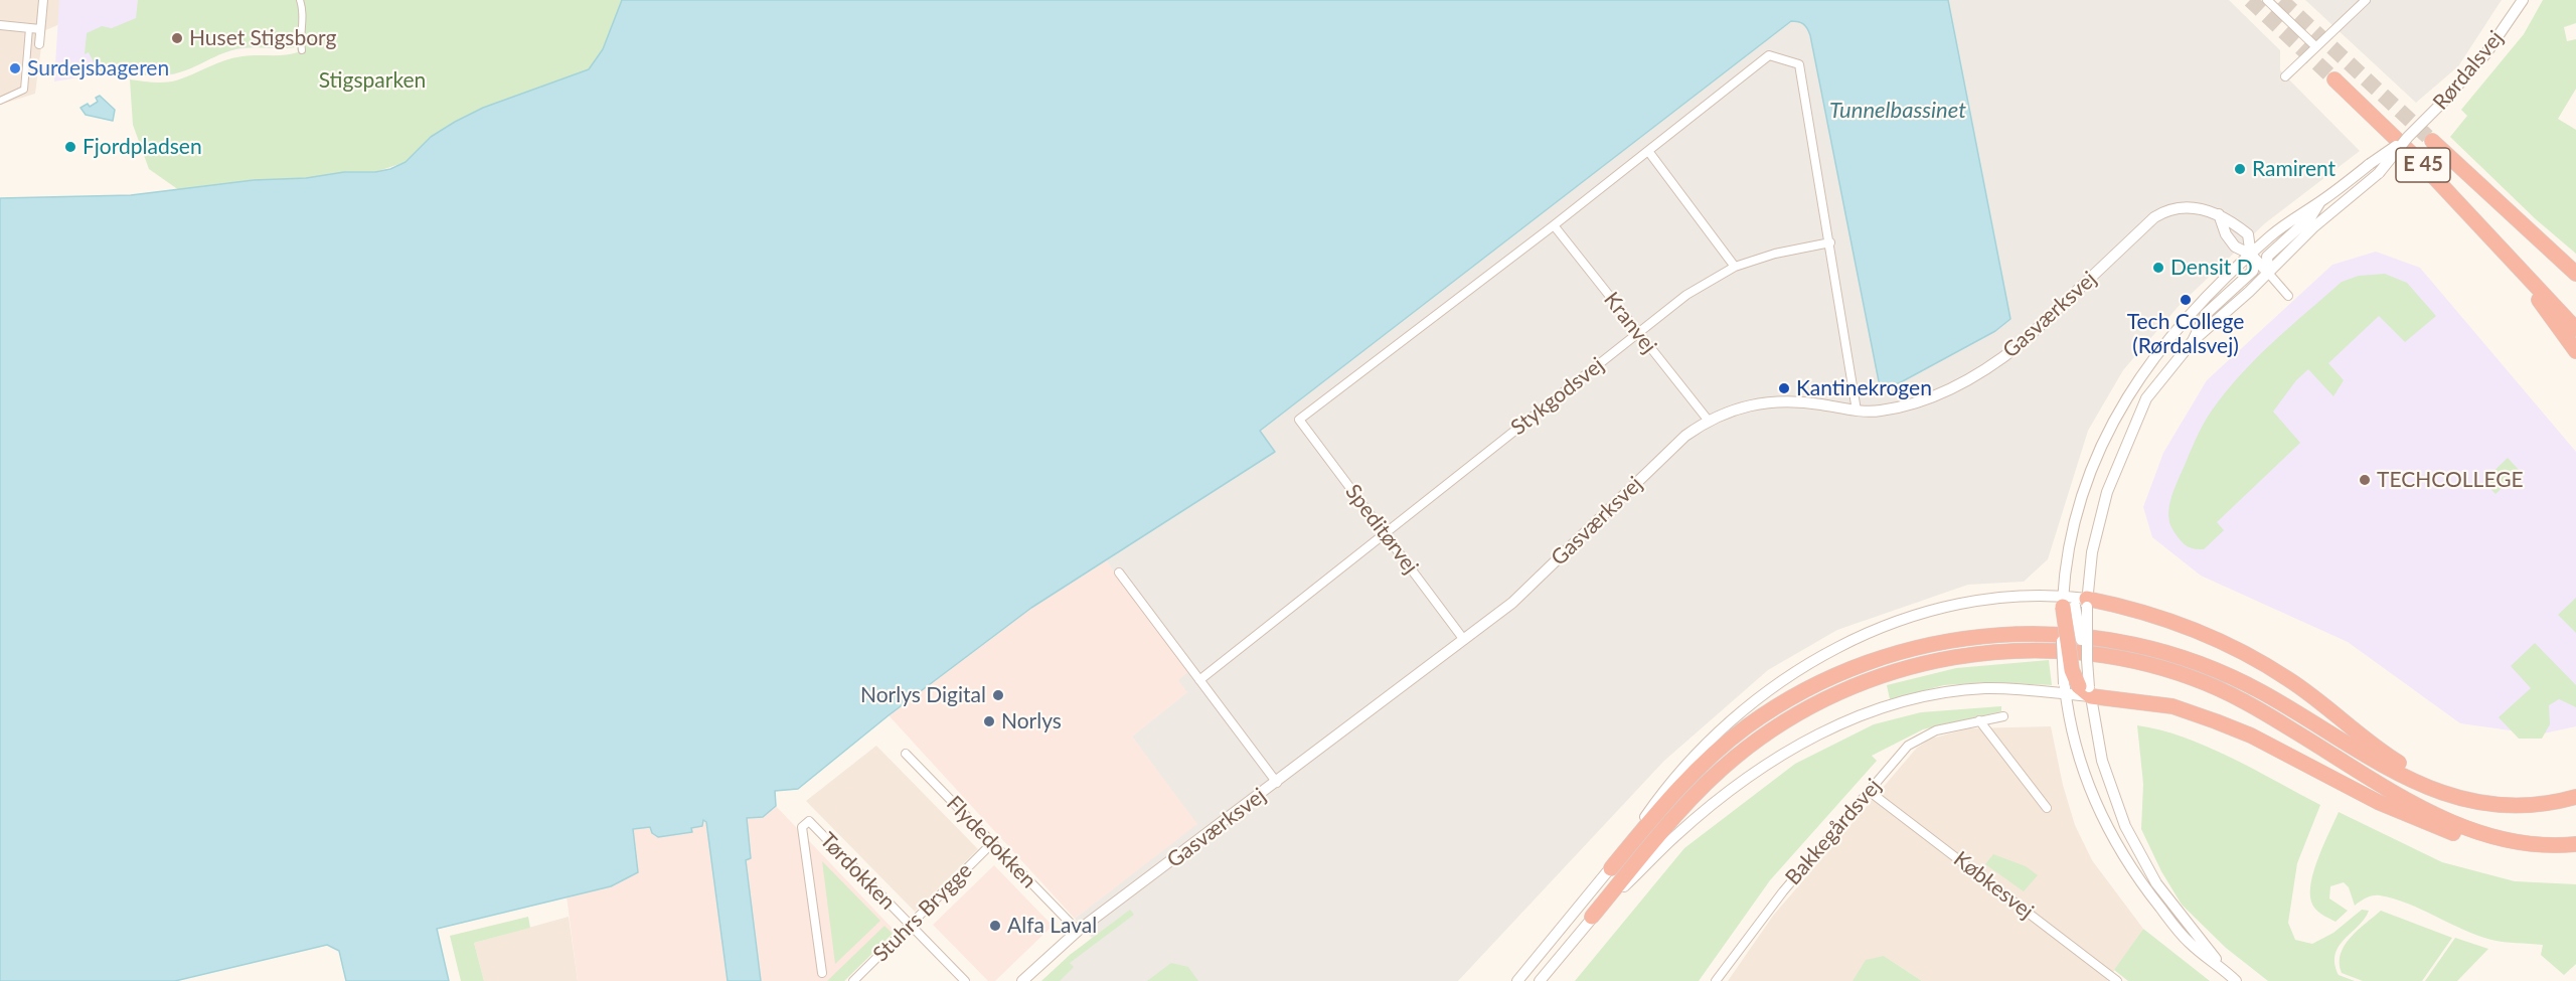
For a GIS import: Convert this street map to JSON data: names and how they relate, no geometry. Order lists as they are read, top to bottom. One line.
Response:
{"streets":{"highway":["E 45"],"street":["Rørdalsvej","Gasværksvej","Kranvej","Stykgodsvej","Speditørvej","Bakkegårdsvej","Flydedokken","Tørdokken","Købkesvej","Stuhrs Brygge"]},"crossings":[["Gasværksvej","Kranvej"],["Gasværksvej","Speditørvej"],["Gasværksvej","Flydedokken"],["Kranvej","Stykgodsvej"],["Kranvej","Speditørvej"],["Stykgodsvej","Speditørvej"],["Bakkegårdsvej","Købkesvej"],["Flydedokken","Stuhrs Brygge"],["Tørdokken","Stuhrs Brygge"]],"water":["Tunnelbassinet"],"parks":["Stigsparken"],"places":["Huset Stigsborg","Surdejsbageren","Fjordpladsen","Ramirent","Densit D","Tech College (Rørdalsvej)","Kantinekrogen","TECHCOLLEGE","Norlys Digital","Norlys","Alfa Laval"]}
